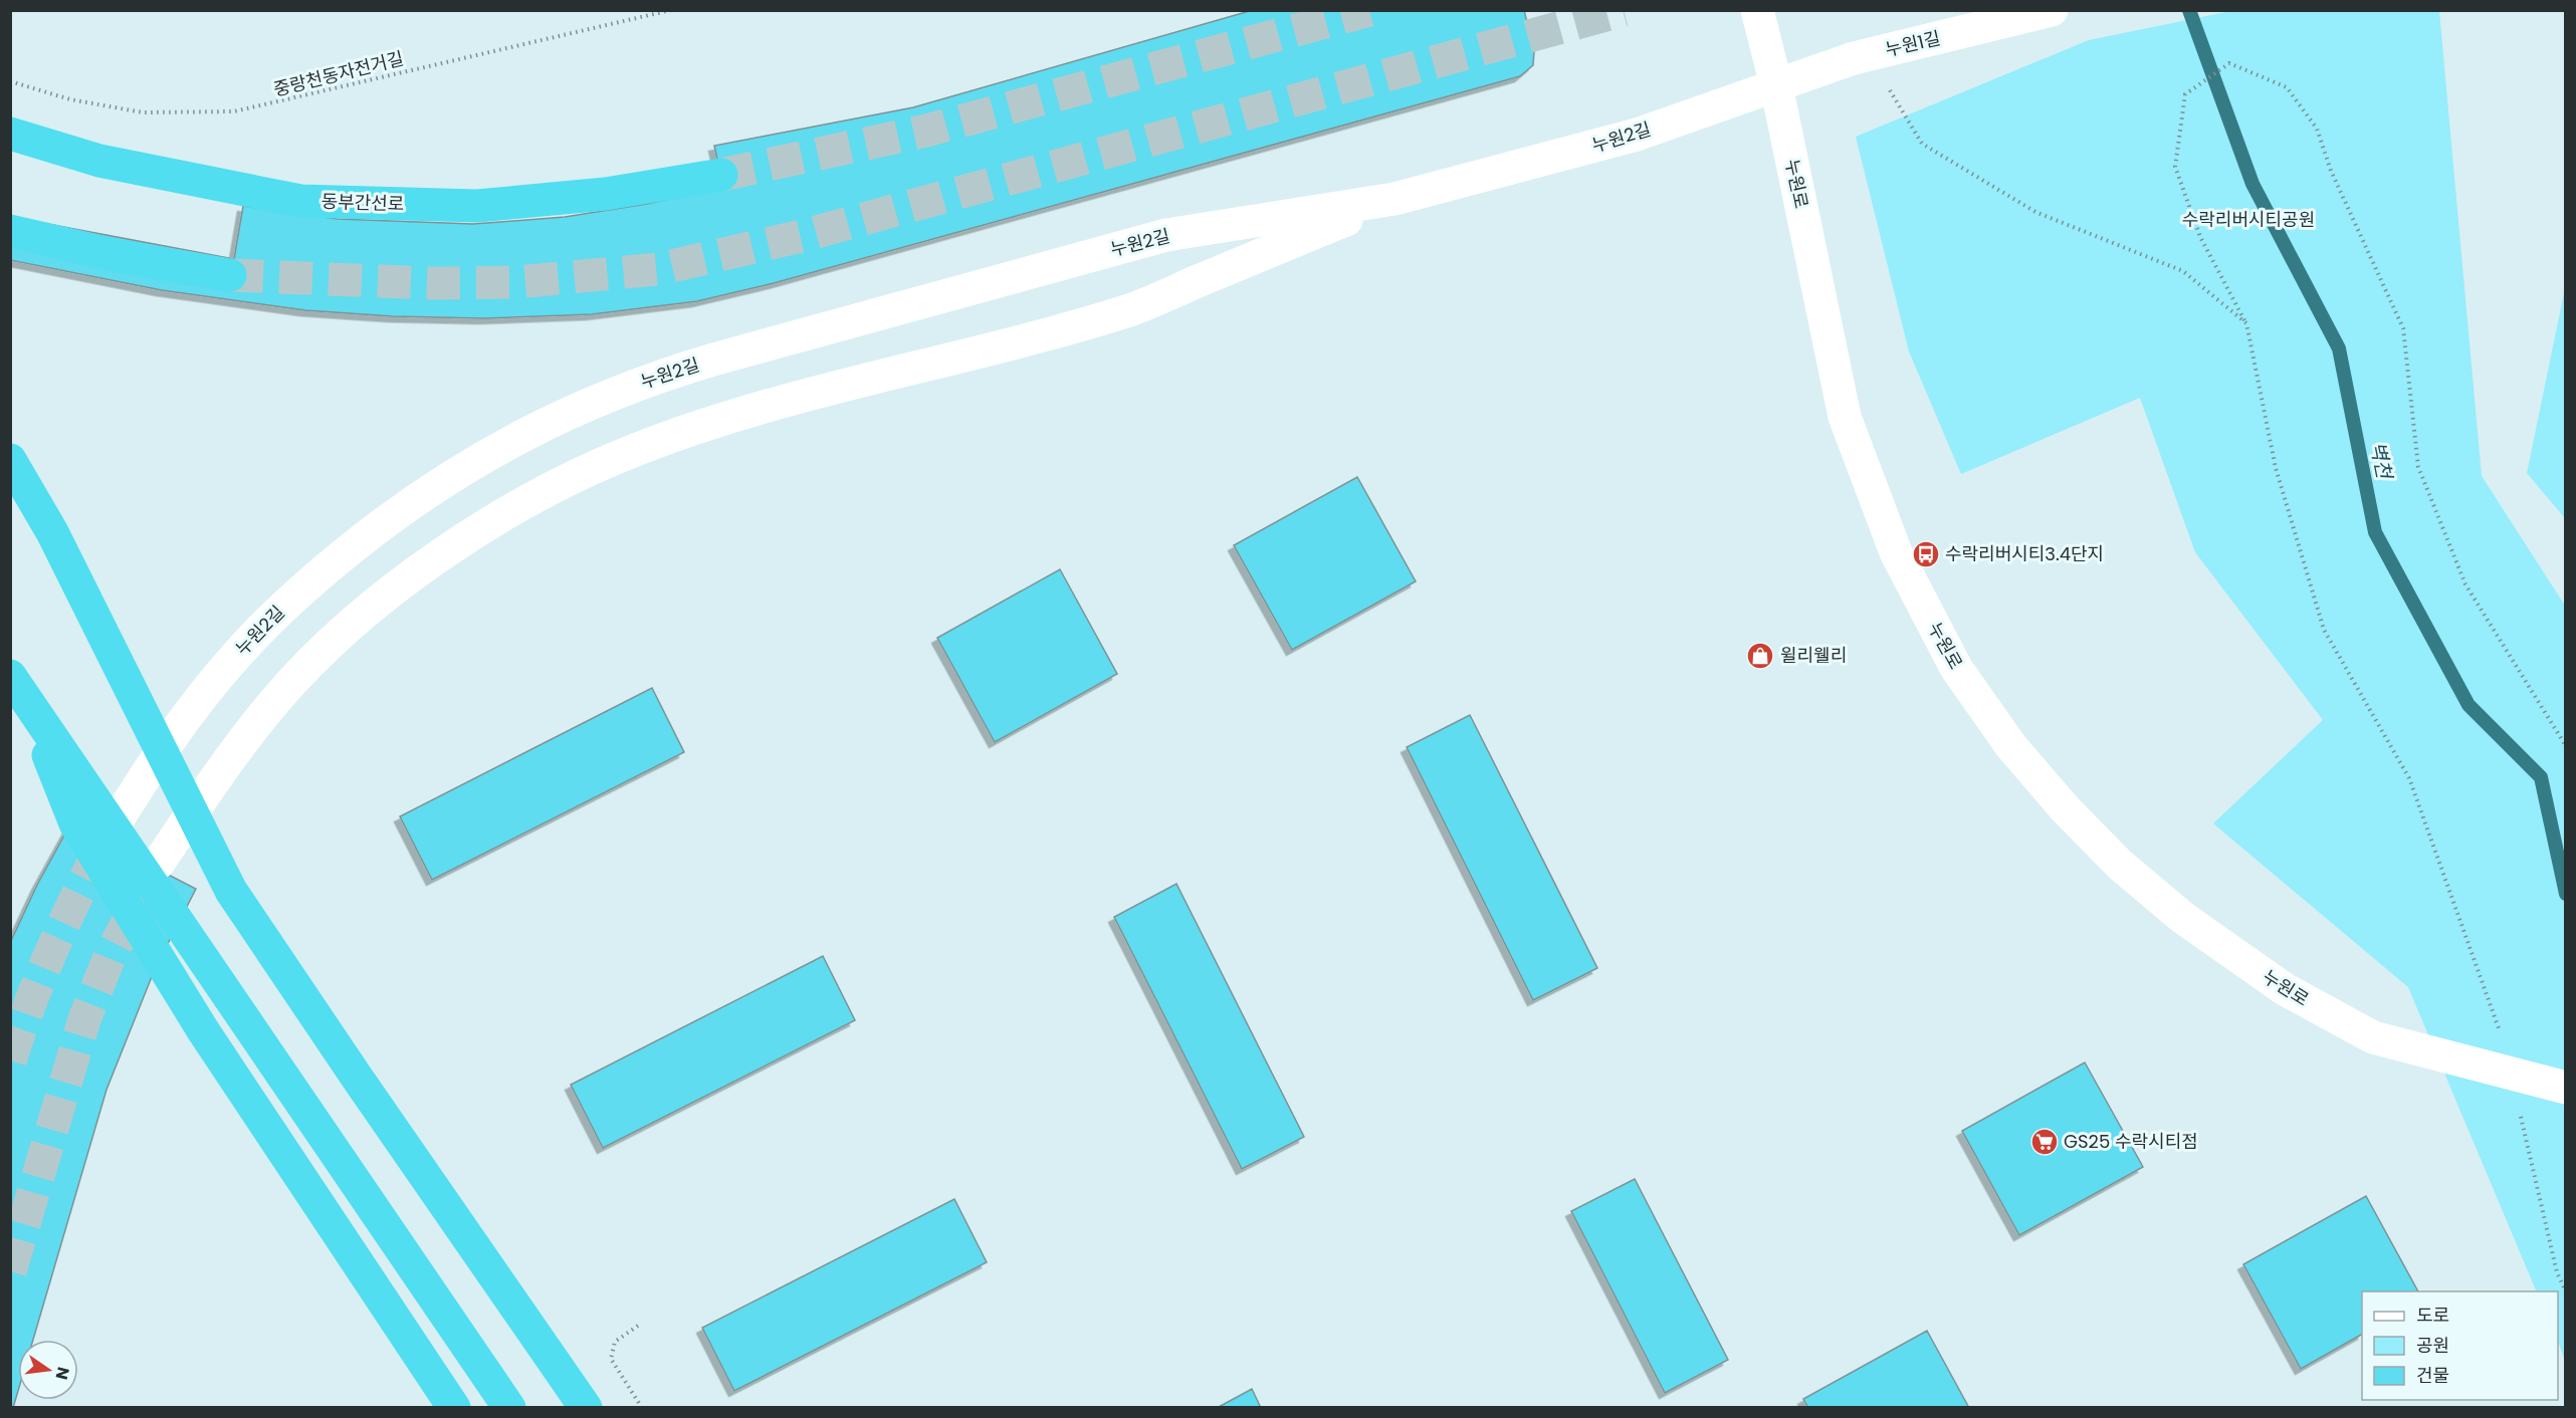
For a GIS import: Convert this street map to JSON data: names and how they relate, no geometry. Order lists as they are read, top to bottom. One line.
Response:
{"streets":{"highway":["동부간선로"],"street":["누원1길","누원2길","누원로"],"path":["중랑천동자전거길"]},"crossings":[["누원1길","누원2길"],["누원1길","누원로"],["누원2길","누원로"]],"water":["벽천"],"parks":["수락리버시티공원"],"places":{"bus stop":["수락리버시티3.4단지"],"shop":["윌리웰리"],"supermarket":["GS25 수락시티점"]},"legend":["도로","공원","건물"],"north":"right"}
